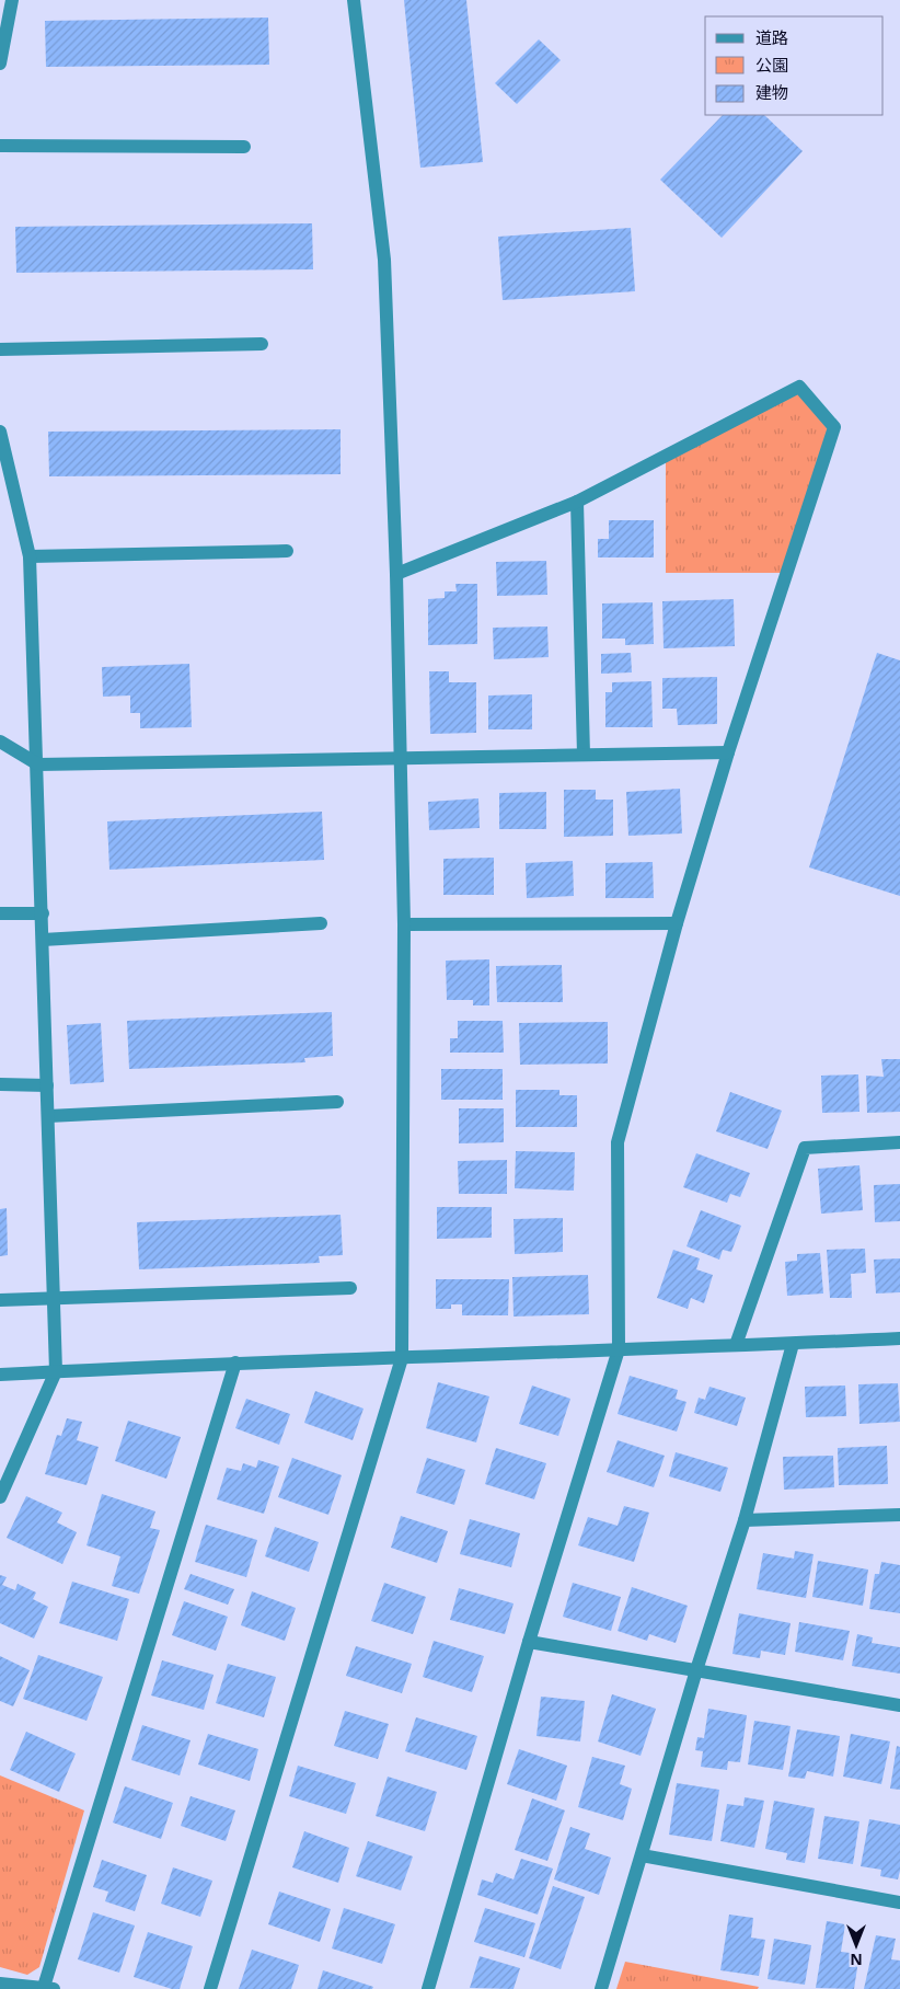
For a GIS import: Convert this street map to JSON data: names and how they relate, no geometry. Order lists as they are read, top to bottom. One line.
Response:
{"legend":["道路","公園","建物"],"north":"bottom"}
